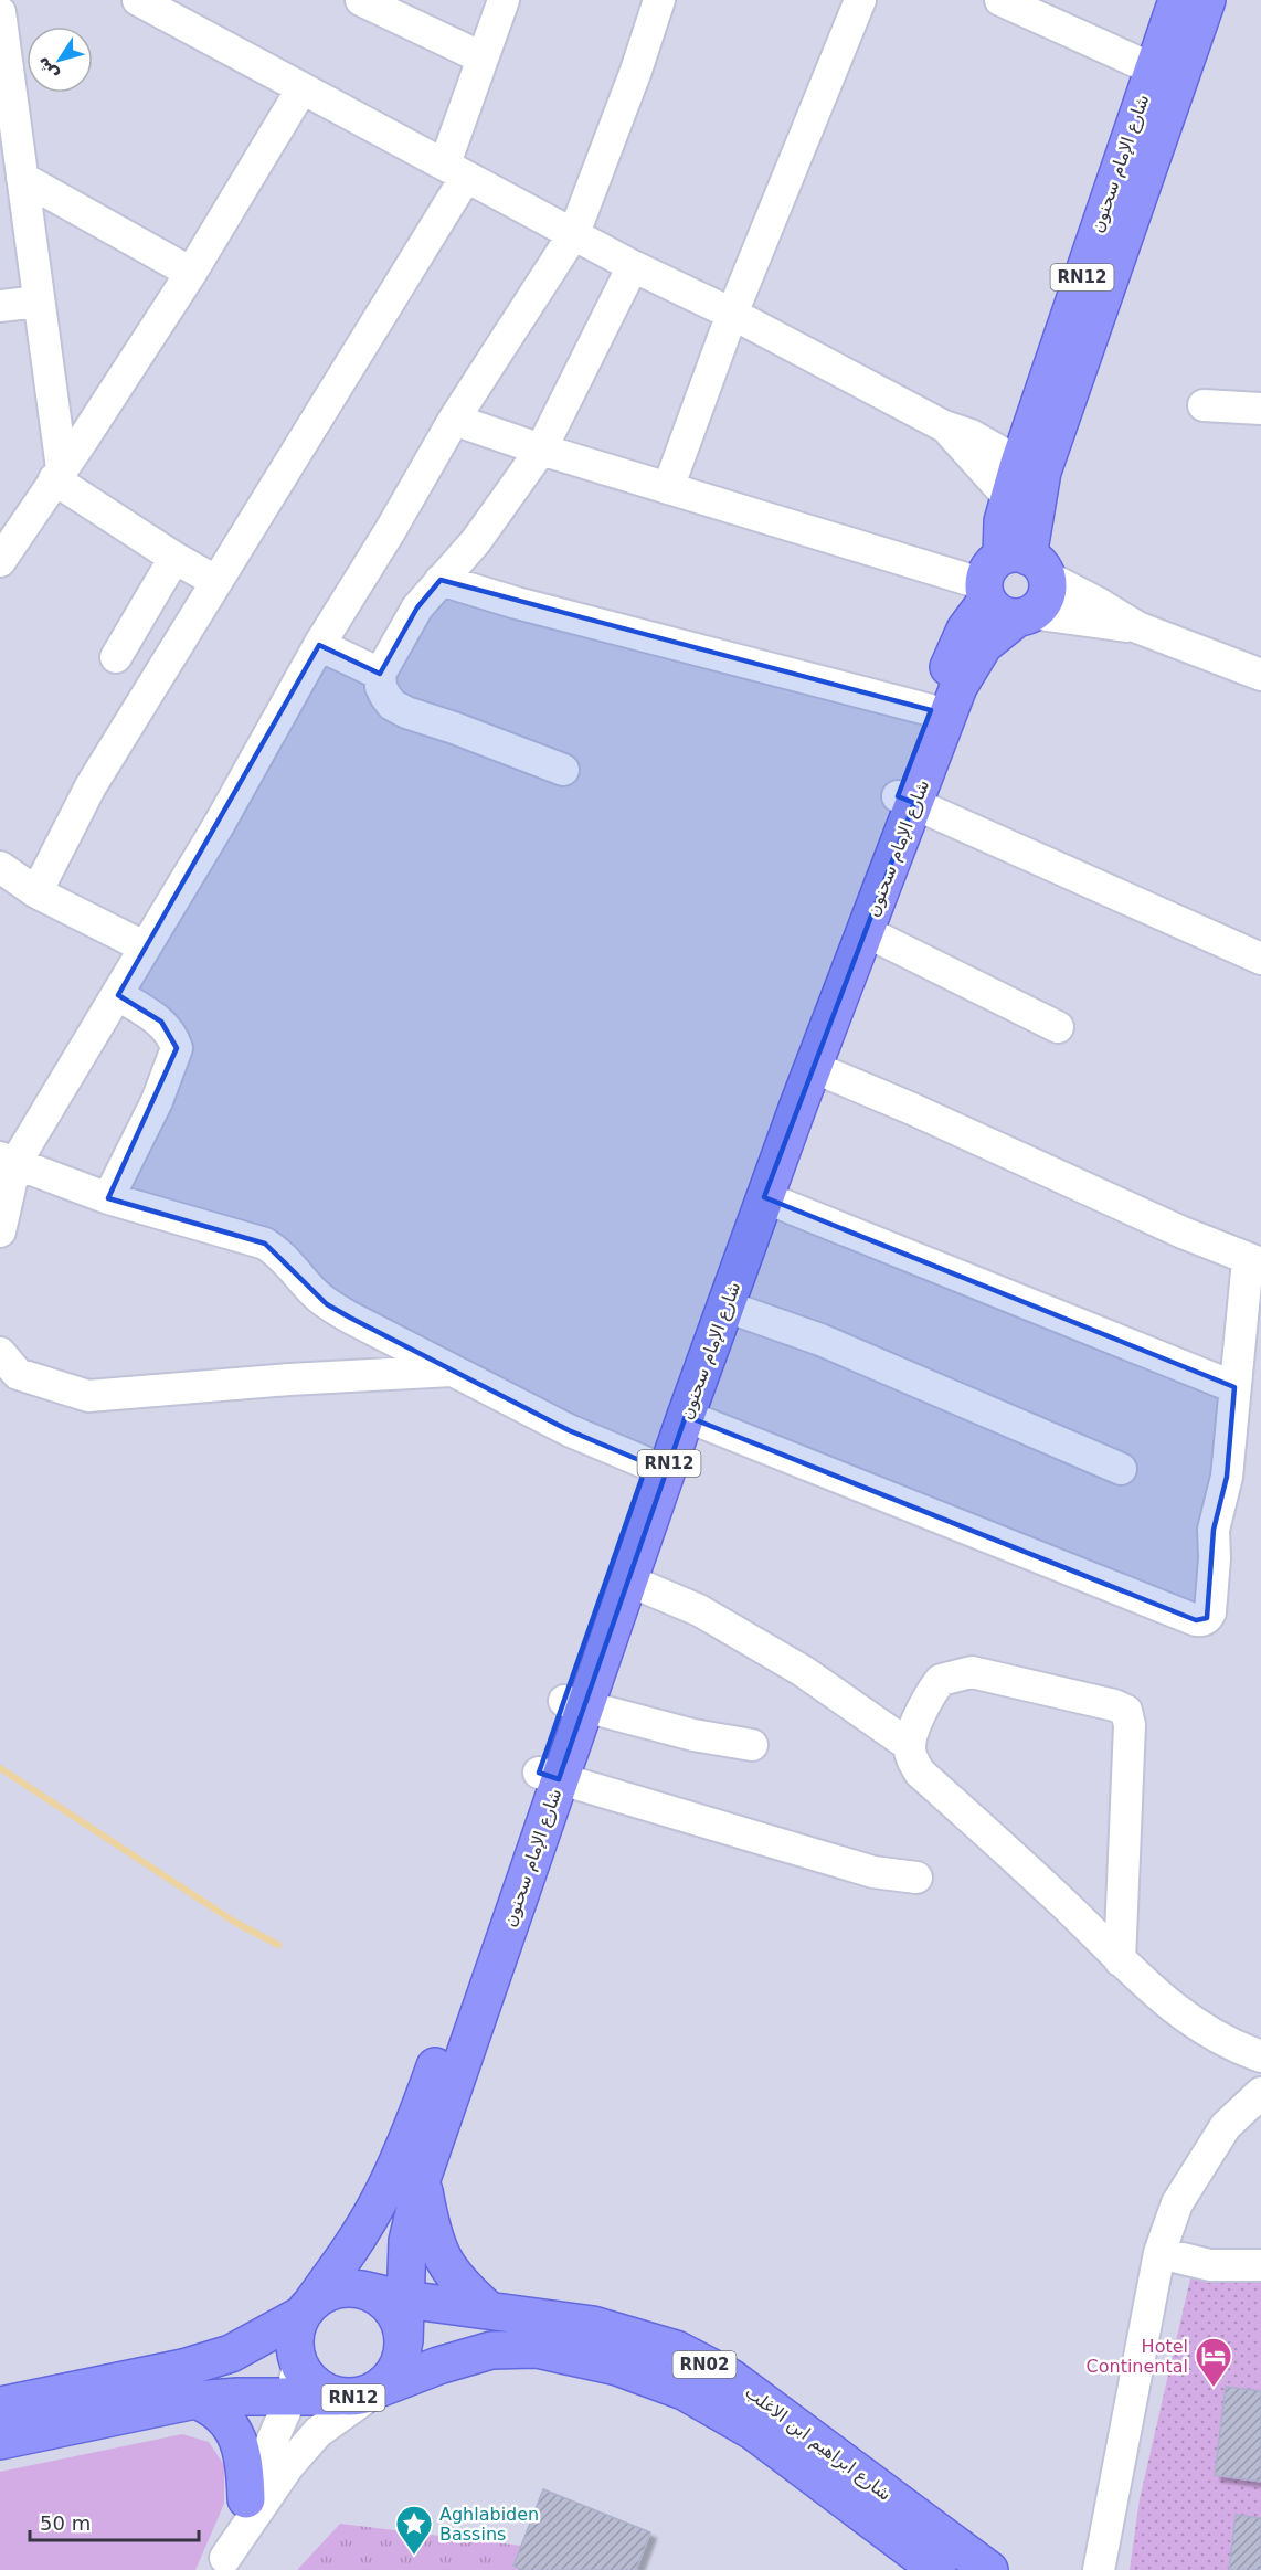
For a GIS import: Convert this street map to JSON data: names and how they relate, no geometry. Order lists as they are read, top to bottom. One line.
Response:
{"streets":{"main road":["شارع الإمام سحنون","RN12","RN02","شارع ابراهيم ابن الاغلب"]},"crossings":[["شارع الإمام سحنون","RN12"],["شارع الإمام سحنون","شارع ابراهيم ابن الاغلب"],["RN12","شارع ابراهيم ابن الاغلب"]],"places":{"hotel":["Hotel Continental"],"place":["Aghlabiden Bassins"]},"scale_bar":"50 m","north":"bottom left"}
